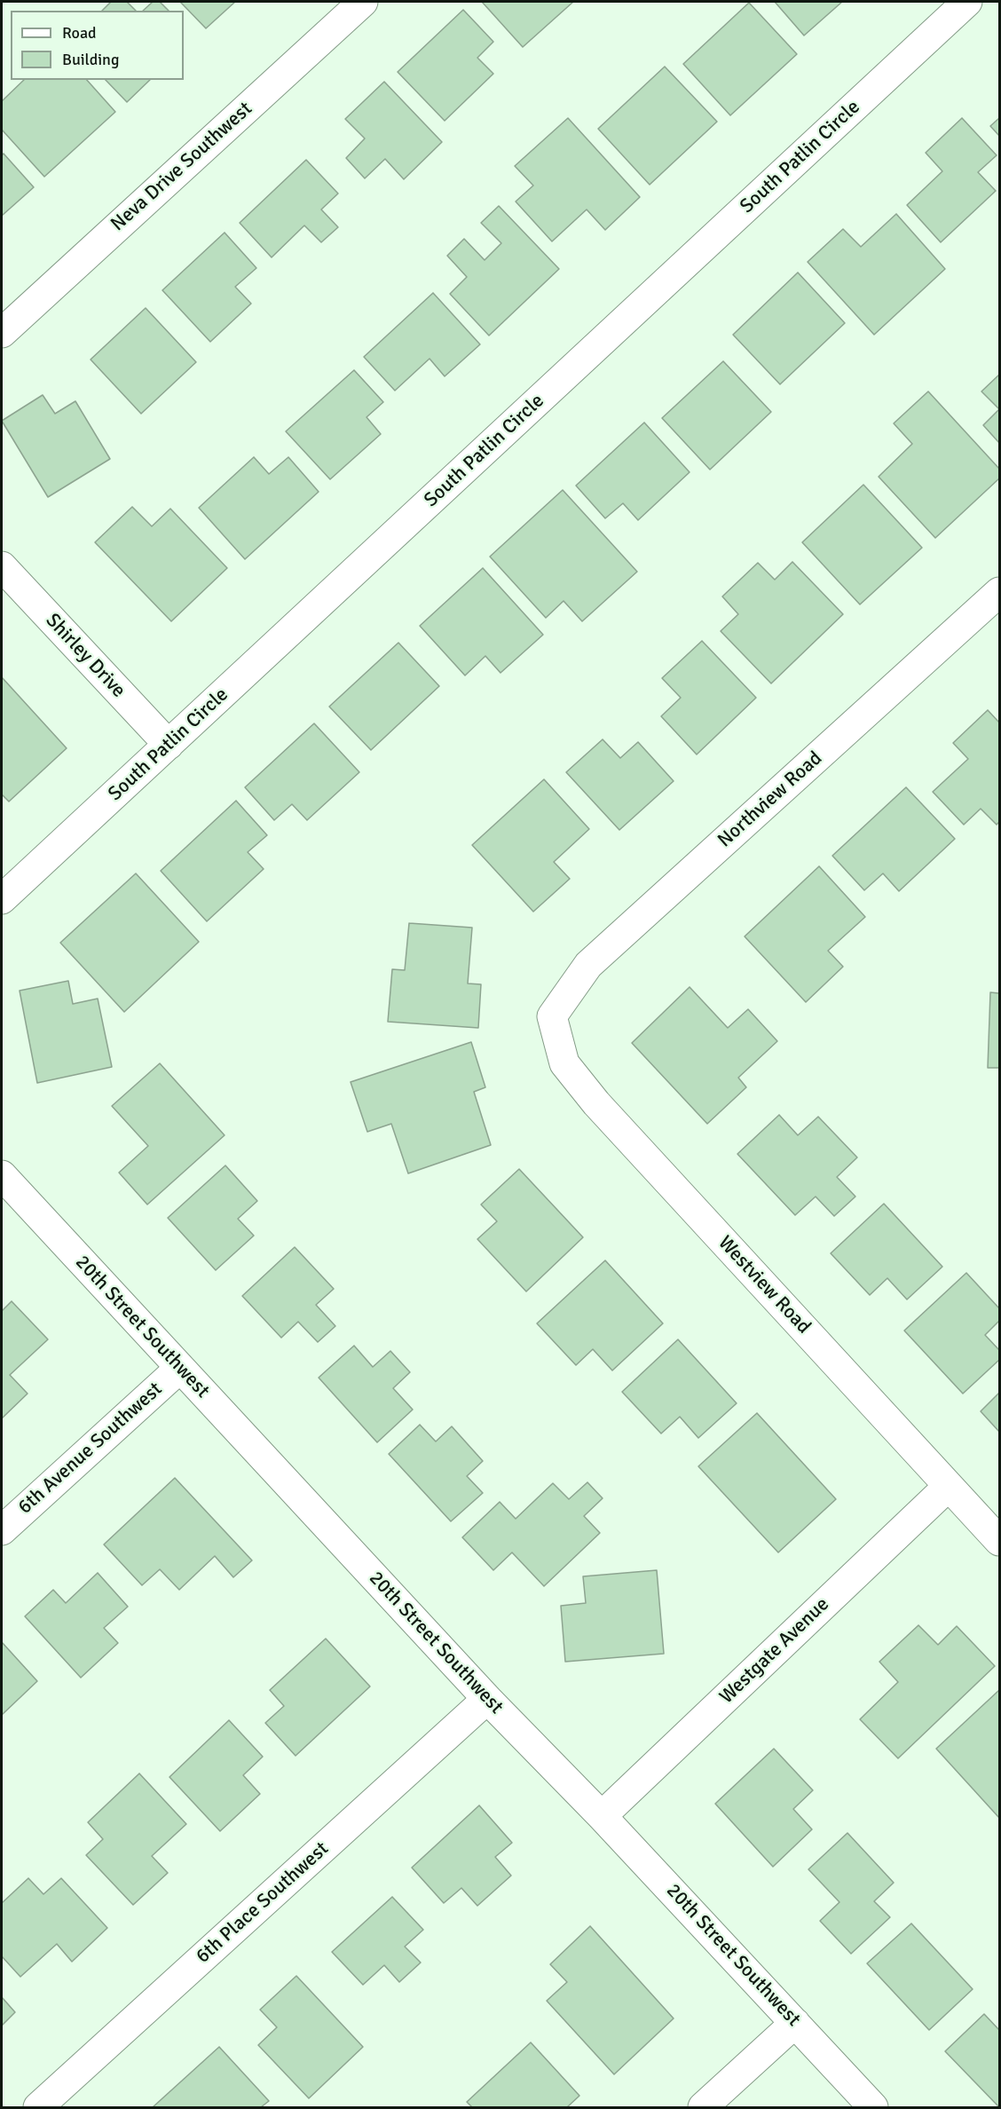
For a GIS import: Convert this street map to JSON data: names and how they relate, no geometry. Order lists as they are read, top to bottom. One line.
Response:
{"streets":{"street":["South Patlin Circle","Neva Drive Southwest","Shirley Drive","Northview Road","Westview Road","20th Street Southwest","6th Avenue Southwest","Westgate Avenue","6th Place Southwest"]},"crossings":[["South Patlin Circle","Shirley Drive"],["Northview Road","Westview Road"],["Westview Road","Westgate Avenue"],["20th Street Southwest","6th Avenue Southwest"],["20th Street Southwest","Westgate Avenue"],["20th Street Southwest","6th Place Southwest"]],"legend":["Road","Building"]}
